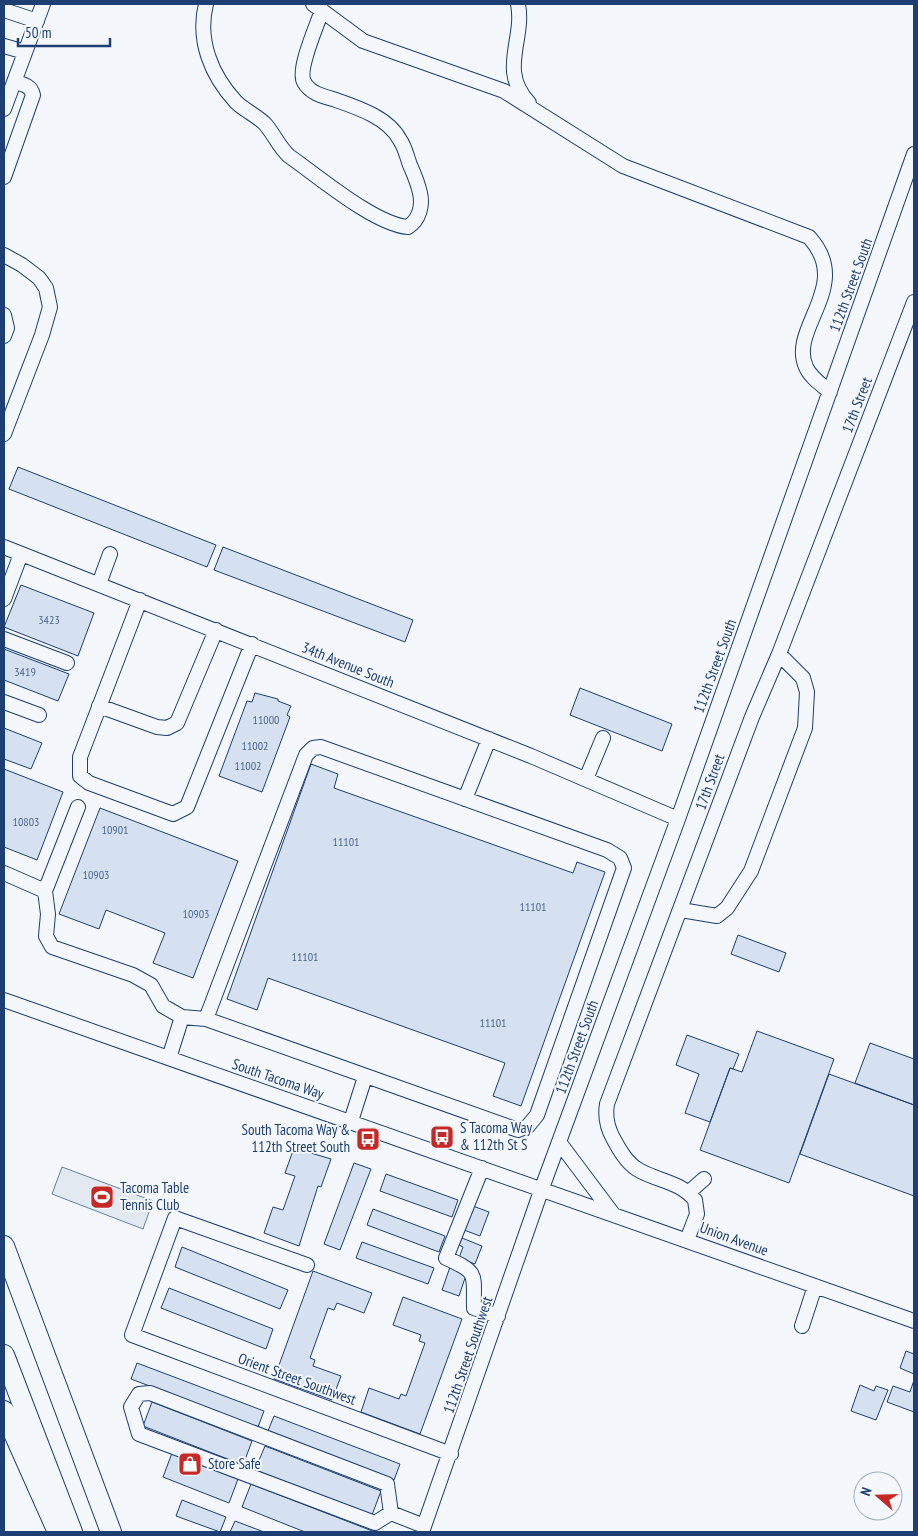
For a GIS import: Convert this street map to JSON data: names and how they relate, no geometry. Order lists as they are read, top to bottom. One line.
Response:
{"streets":{"street":["112th Street South","17th Street","34th Avenue South","South Tacoma Way","Union Avenue","112th Street Southwest","Orient Street Southwest"]},"crossings":[["112th Street South","34th Avenue South"],["112th Street South","South Tacoma Way"],["112th Street South","Union Avenue"],["112th Street South","112th Street Southwest"],["South Tacoma Way","Union Avenue"],["South Tacoma Way","112th Street Southwest"],["Union Avenue","112th Street Southwest"],["112th Street Southwest","Orient Street Southwest"]],"places":{"bus stop":["S Tacoma Way & 112th St S","South Tacoma Way & 112th Street South"],"sports":["Tacoma Table Tennis Club"],"shop":["Store Safe"]},"house_numbers":["3423","3419","11000","11002","11002","10803","10901","11101","10903","11101","10903","11101","11101"],"scale_bar":"50 m","north":"left"}
